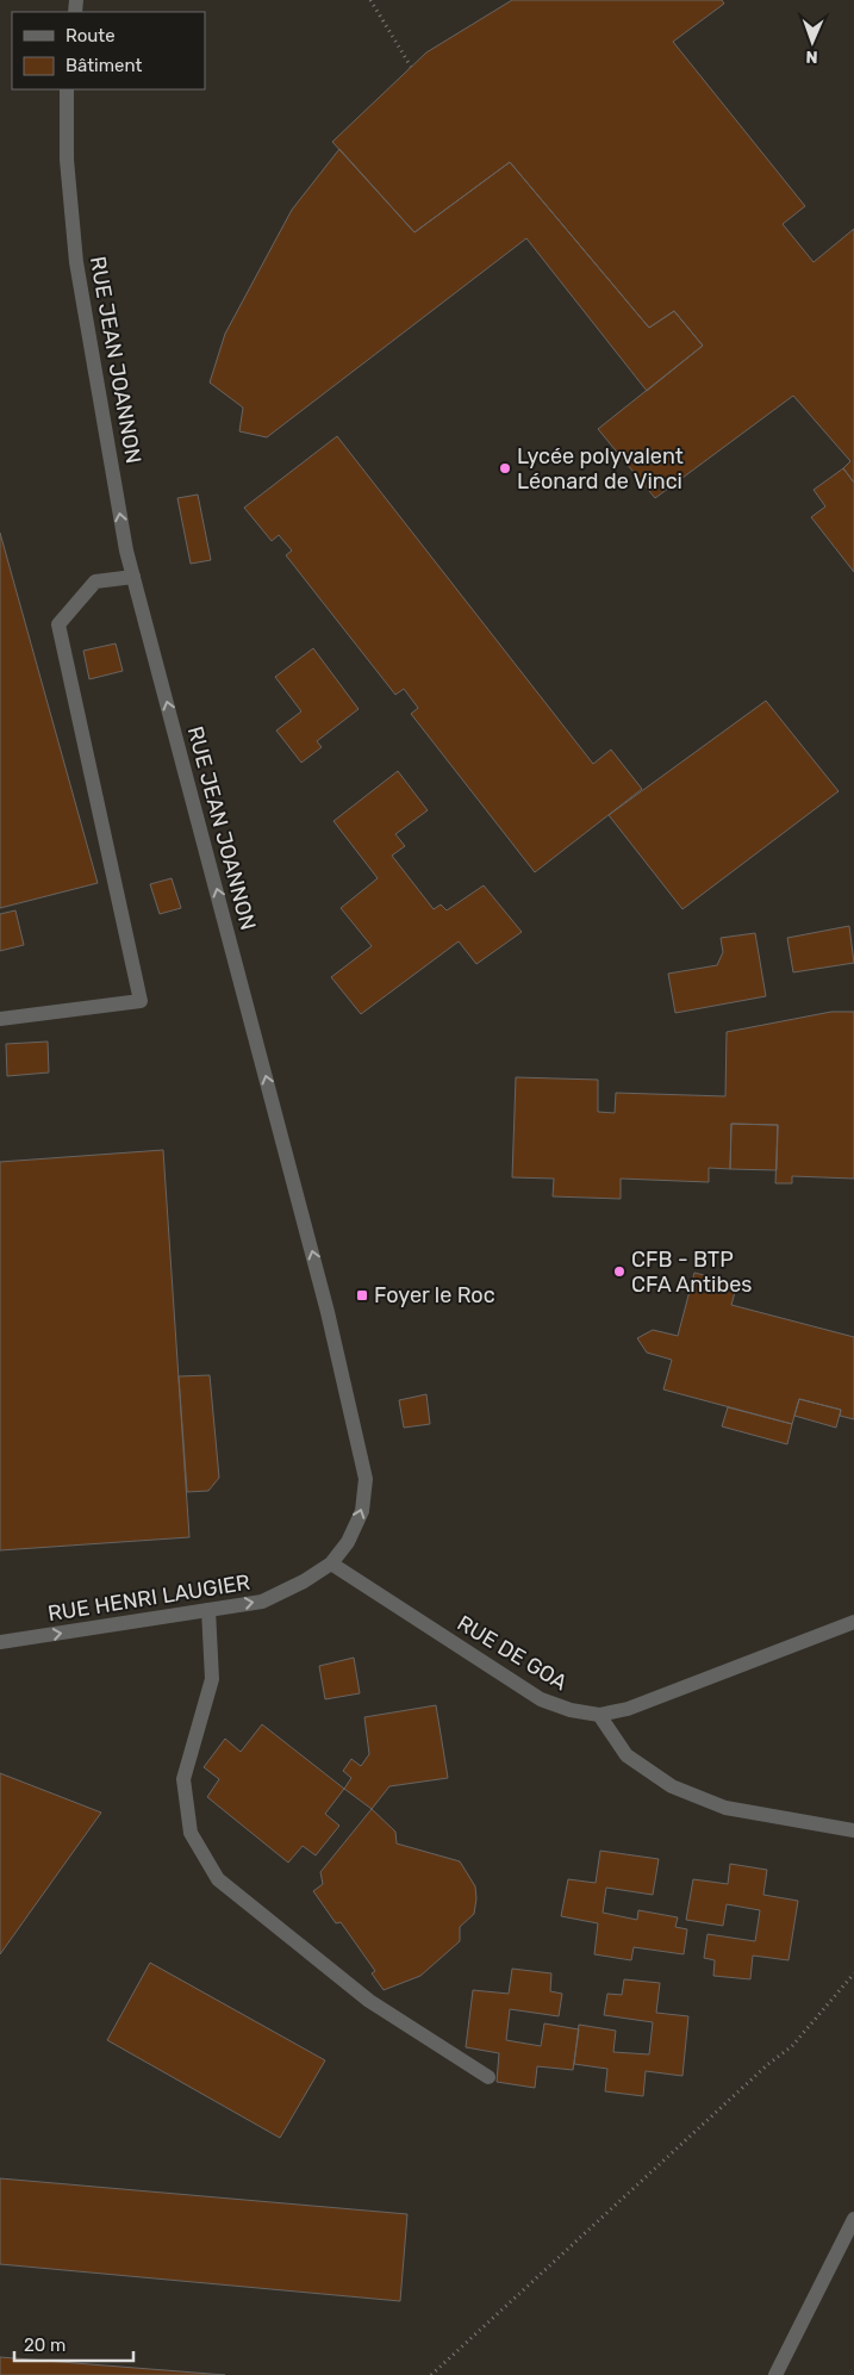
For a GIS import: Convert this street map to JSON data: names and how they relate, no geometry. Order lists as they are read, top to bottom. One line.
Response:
{"streets":{"street":["RUE JEAN JOANNON","RUE HENRI LAUGIER","RUE DE GOA"]},"crossings":[["RUE JEAN JOANNON","RUE HENRI LAUGIER"],["RUE JEAN JOANNON","RUE DE GOA"],["RUE HENRI LAUGIER","RUE DE GOA"]],"one_way":["RUE JEAN JOANNON","RUE HENRI LAUGIER"],"places":{"other":["Lycée polyvalent Léonard de Vinci","CFB - BTP CFA Antibes"],"transit":["Foyer le Roc"]},"legend":["Route","Bâtiment"],"scale_bar":"20 m","north":"bottom"}
